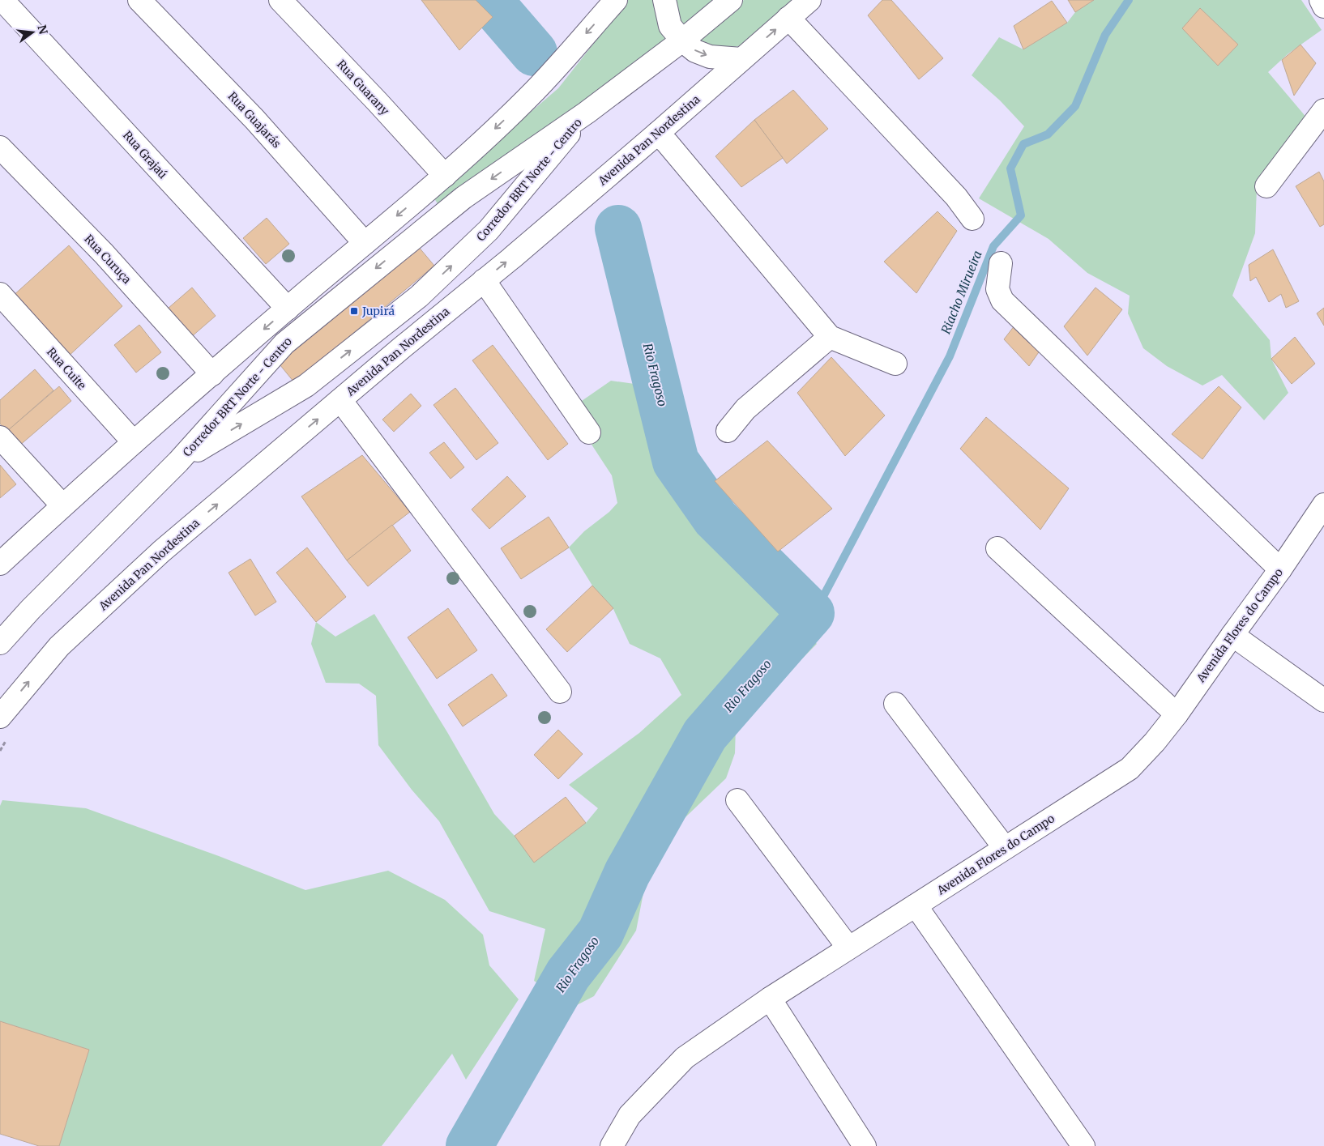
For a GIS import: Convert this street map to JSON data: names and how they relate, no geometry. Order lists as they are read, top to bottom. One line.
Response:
{"streets":{"main road":["Rua Guarany","Rua Guajarás","Avenida Pan Nordestina","Rua Grajaú","Corredor BRT Norte - Centro","Rua Curuça","Rua Cuite","Avenida Flores do Campo"]},"water":["Riacho Mirueira","Rio Fragoso"],"places":{"transit":["Jupirá"]},"north":"right"}
